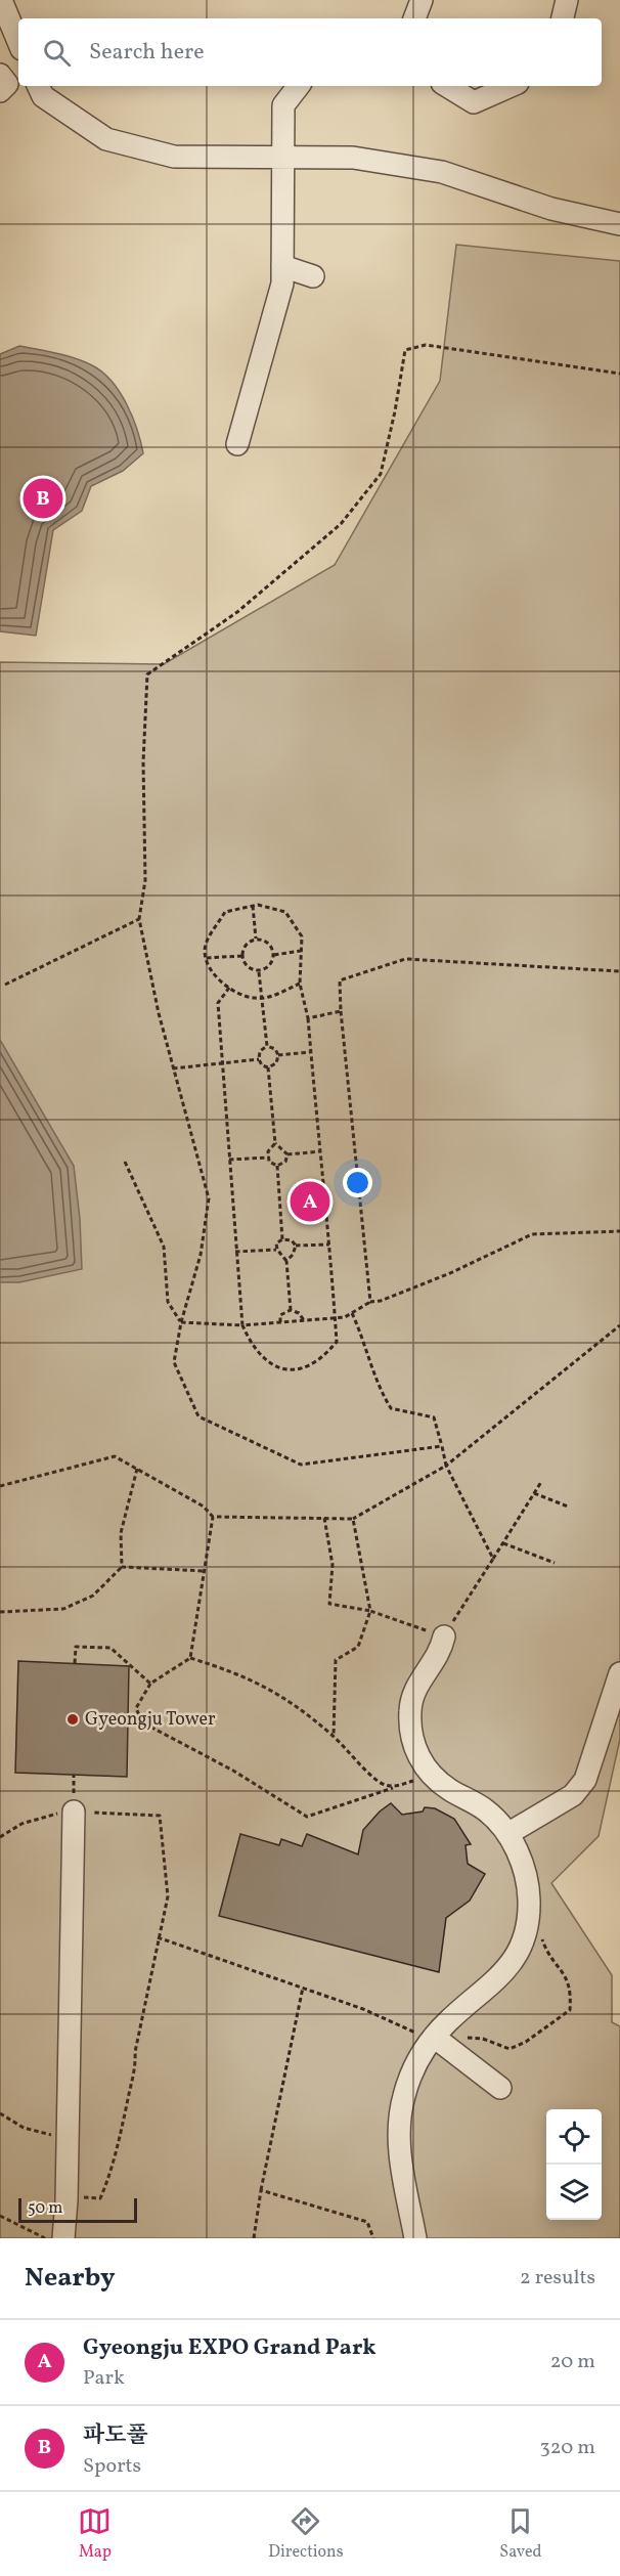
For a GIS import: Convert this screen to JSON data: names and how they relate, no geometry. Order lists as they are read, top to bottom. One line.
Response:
{"places":["Gyeongju Tower"],"scale_bar":"50 m","page":{"search":"Search here","pins":["B","A"],"scale":"50 m","heading":["Nearby","2 results"],"list":[{"mark":"A","name":"Gyeongju EXPO Grand Park","note":"Park","value":"20 m"},{"mark":"B","name":"파도풀","note":"Sports","value":"320 m"}],"nav":["Map","Directions","Saved"]}}
